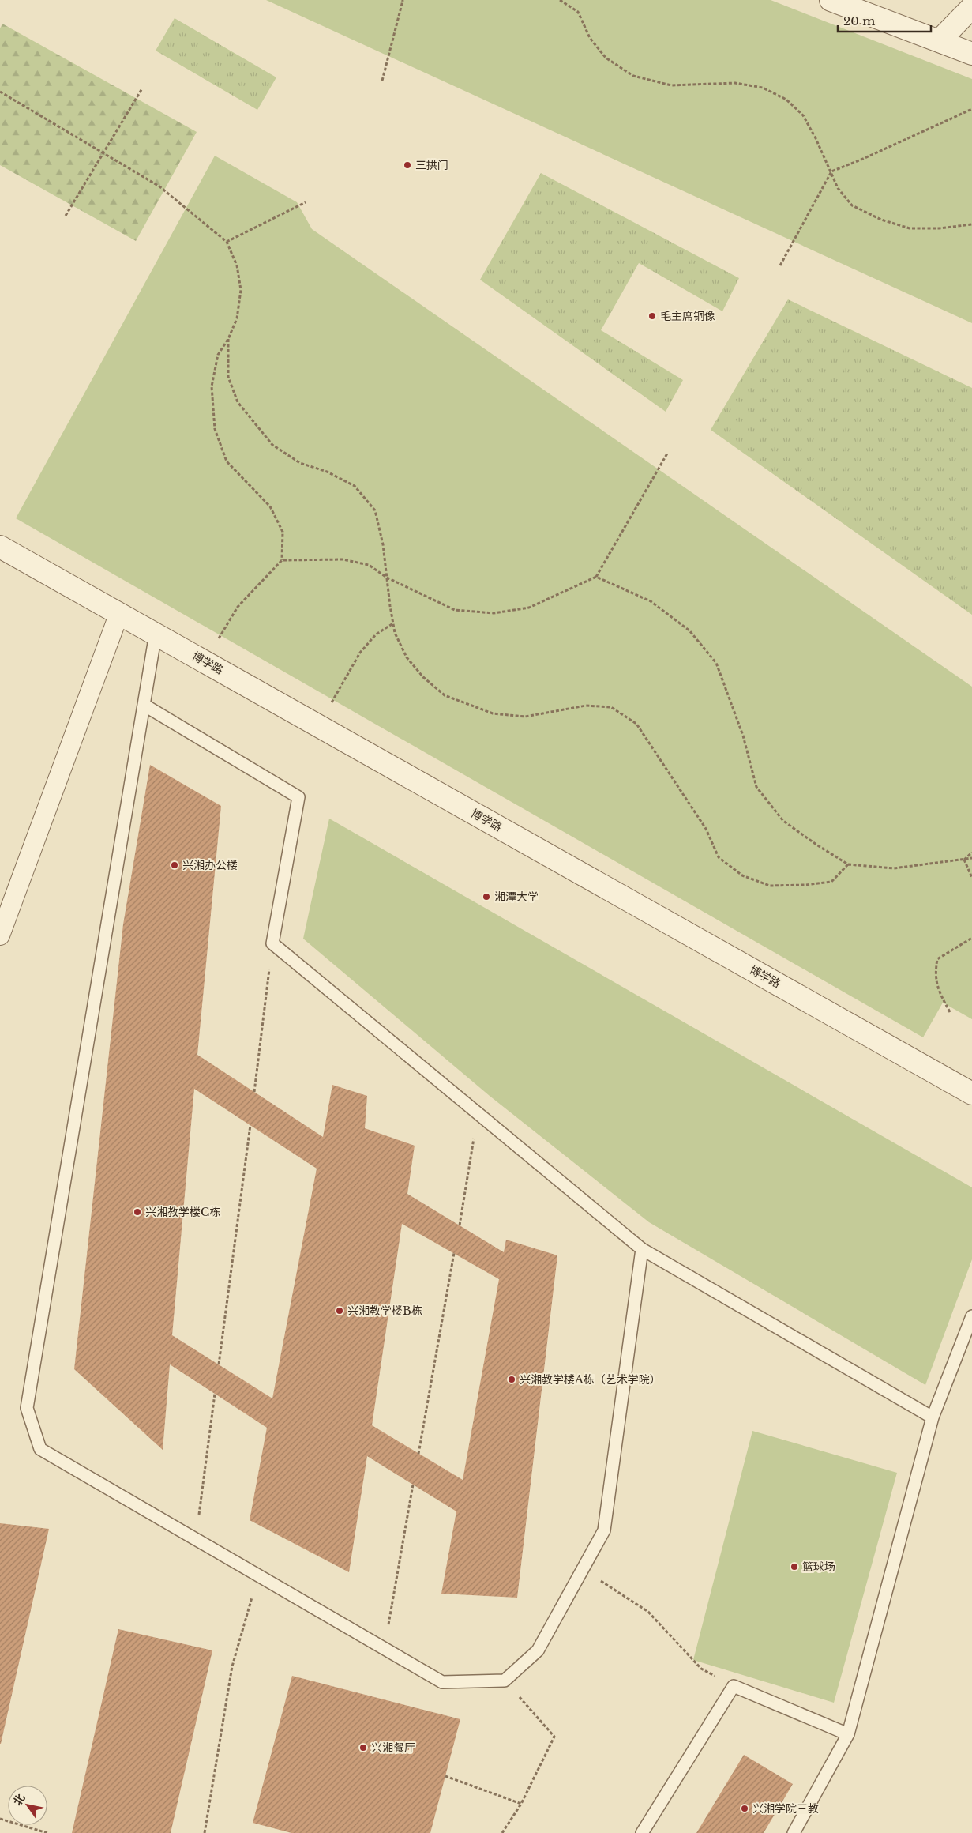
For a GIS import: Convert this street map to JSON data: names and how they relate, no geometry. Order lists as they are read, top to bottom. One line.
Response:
{"streets":{"street":["博学路"]},"places":["三拱门","毛主席铜像","兴湘办公楼","湘潭大学","兴湘教学楼C栋","兴湘教学楼B栋","兴湘教学楼A栋（艺术学院）","篮球场","兴湘餐厅","兴湘学院三教"],"scale_bar":"20 m","north":"top left"}
